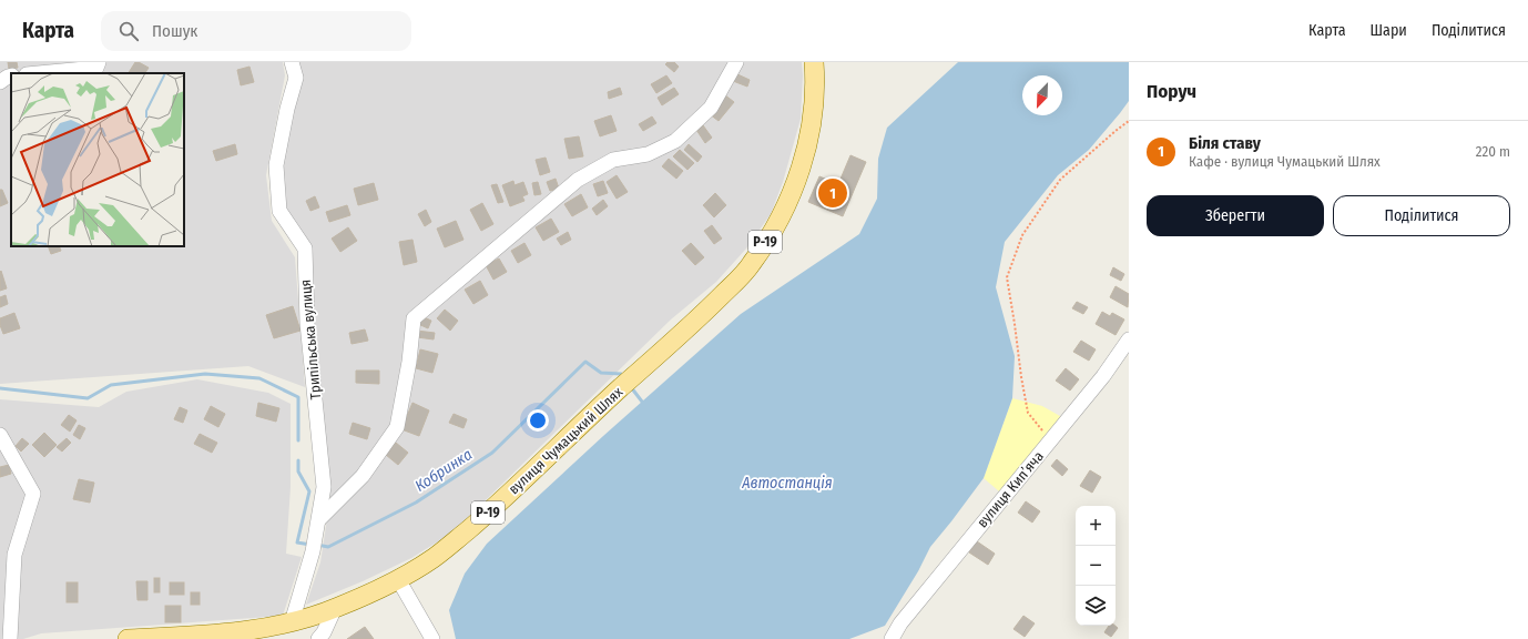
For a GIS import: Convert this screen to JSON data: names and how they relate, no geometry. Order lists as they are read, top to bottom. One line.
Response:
{"streets":{"main road":["Р-19","вулиця Чумацький Шлях"],"street":["Трипільська вулиця","вулиця Кипʼяча"]},"crossings":[["Трипільська вулиця","вулиця Чумацький Шлях"]],"water":["Кобринка","Автостанція"],"north":"bottom left","page":{"header":"Карта","search":"Пошук","nav":["Карта","Шари","Поділитися"],"heading":"Поруч","list":[{"mark":"1","name":"Біля ставу","note":"Кафе · вулиця Чумацький Шлях","value":"220 m"}],"pins":"1","buttons":["Зберегти","Поділитися"],"map_buttons":["+","−"]}}
